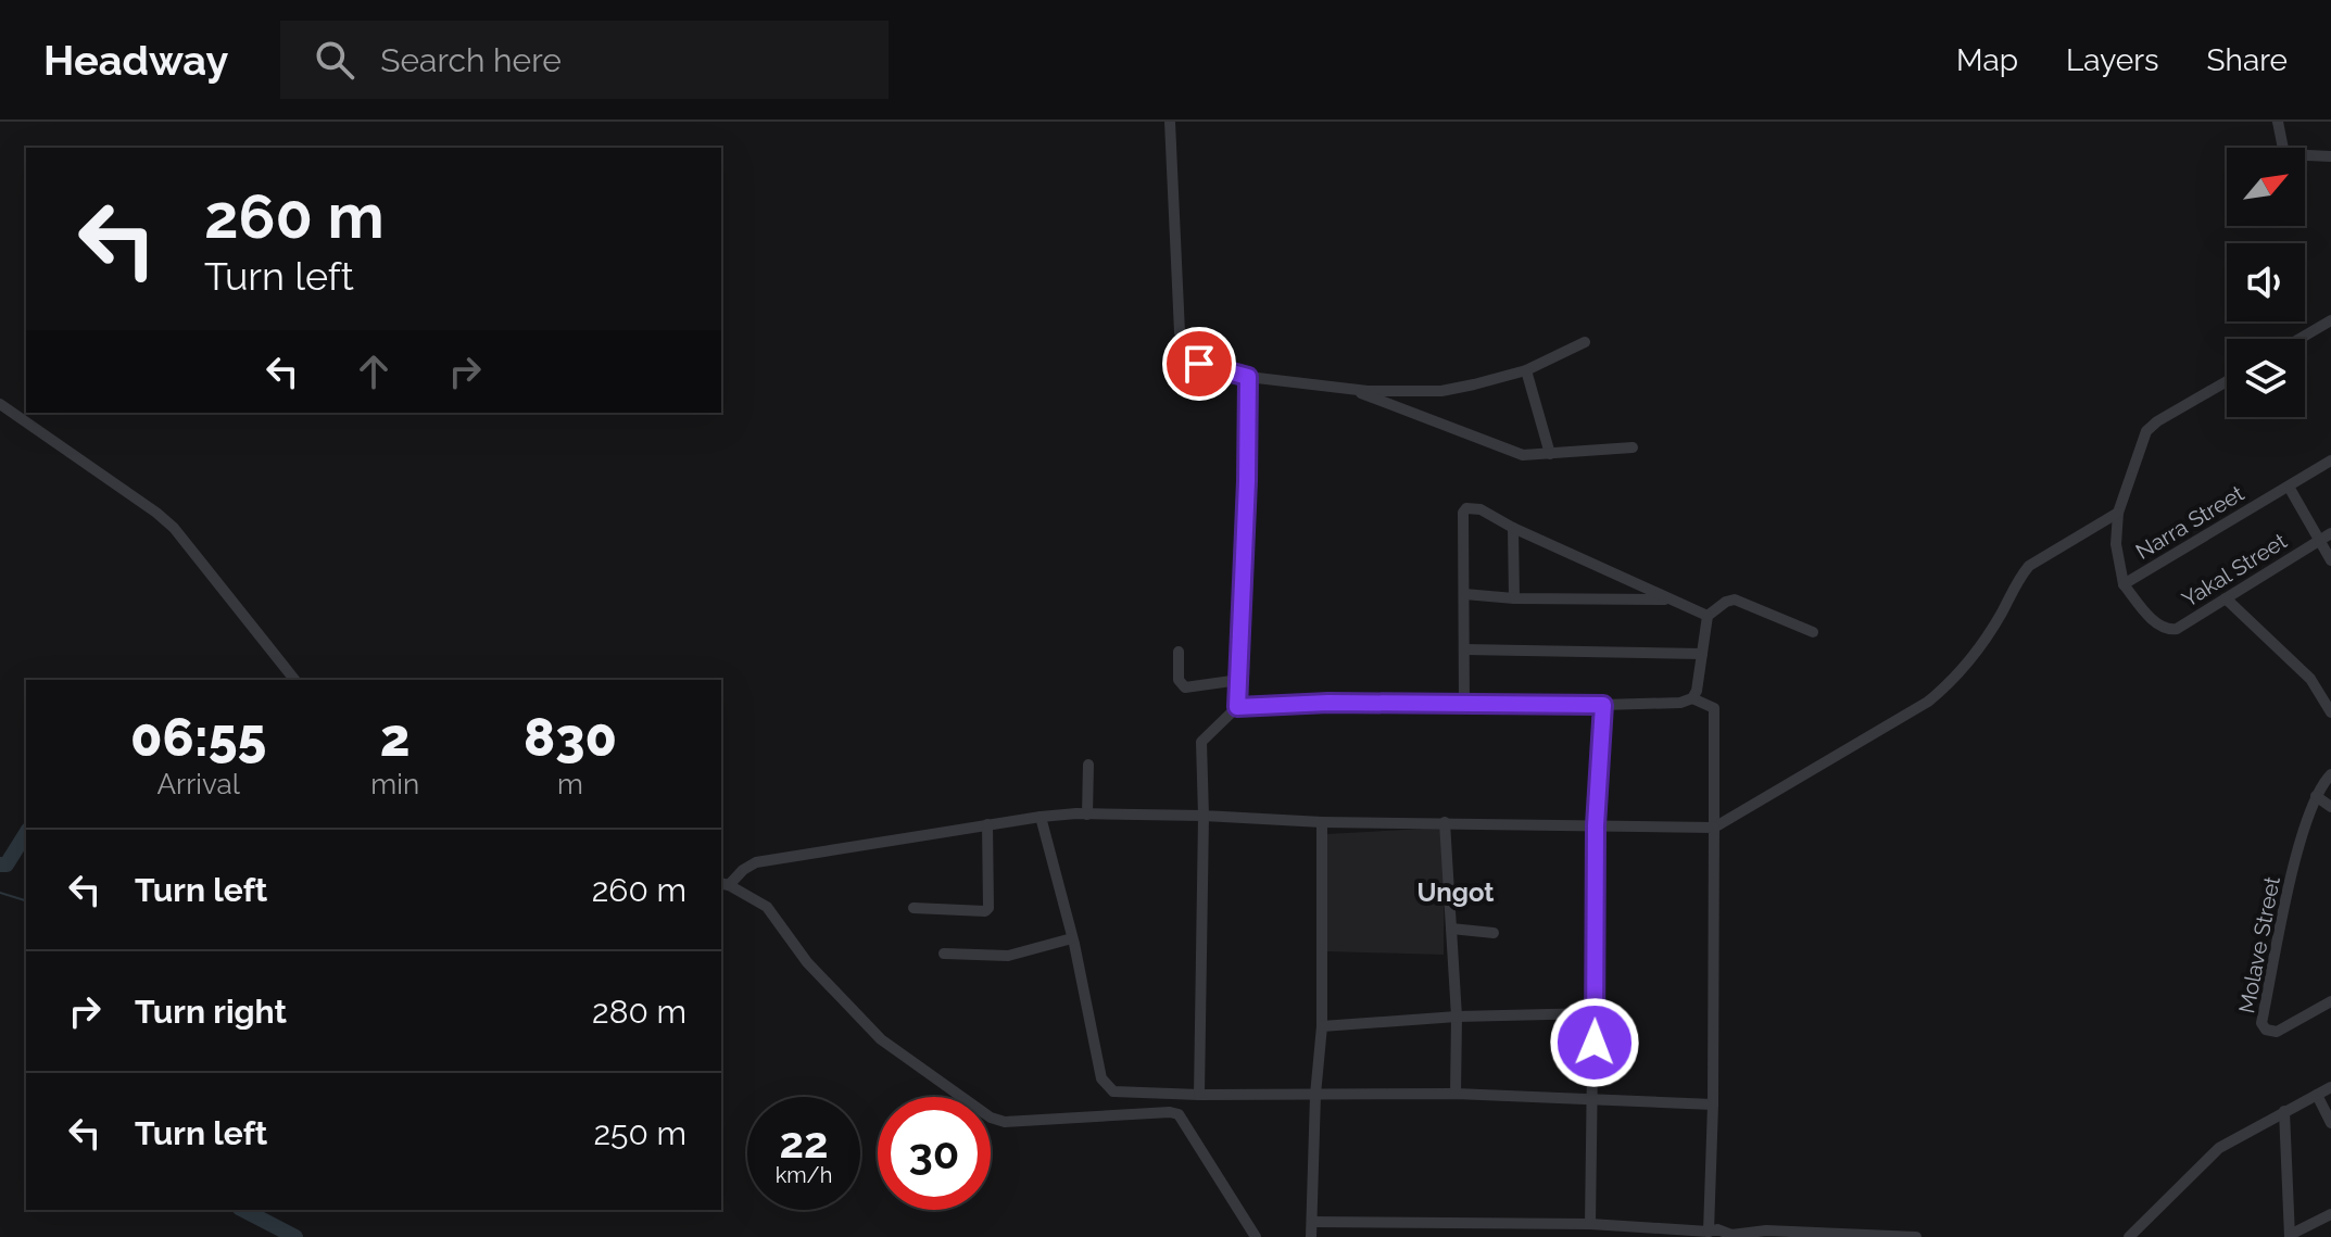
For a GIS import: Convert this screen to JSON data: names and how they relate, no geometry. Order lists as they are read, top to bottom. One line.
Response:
{"streets":{"street":["Narra Street","Yakal Street","Molave Street"]},"crossings":[["Narra Street","Yakal Street"]],"districts":["Ungot"],"north":"top right","page":{"header":"Headway","search":"Search here","nav":["Map","Layers","Share"],"turn":["260 m","Turn left"],"eta":["06:55","Arrival","2","min","830","m"],"list":[{"name":"Turn left","value":"260 m"},{"name":"Turn right","value":"280 m"},{"name":"Turn left","value":"250 m"}],"speed":"22 km/h","limit":"30"}}
